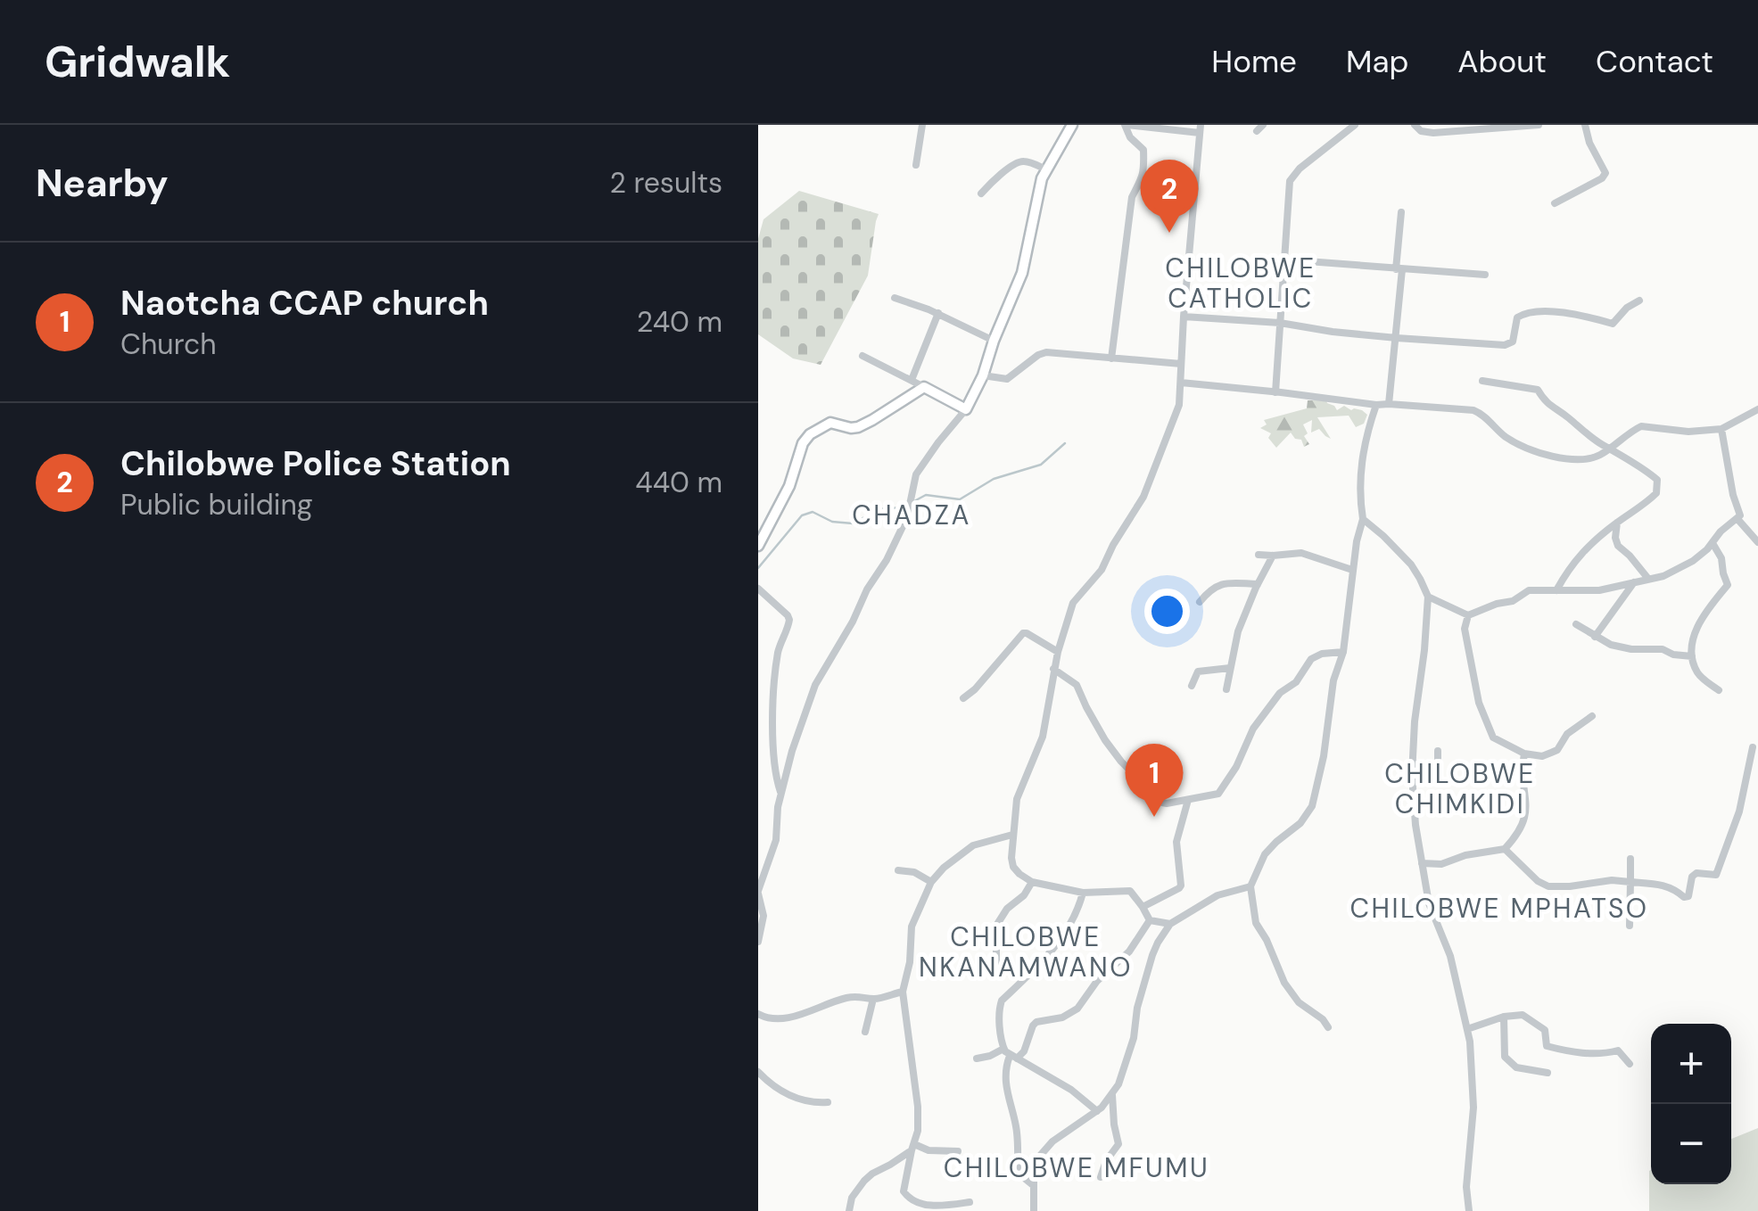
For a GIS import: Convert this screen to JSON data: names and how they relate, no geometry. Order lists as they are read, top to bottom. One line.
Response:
{"districts":["CHILOBWE CATHOLIC","CHADZA","CHILOBWE CHIMKIDI","CHILOBWE MPHATSO","CHILOBWE NKANAMWANO","CHILOBWE MFUMU"],"page":{"header":"Gridwalk","nav":["Home","Map","About","Contact"],"heading":["Nearby","2 results"],"pins":["2","1"],"list":[{"mark":"1","name":"Naotcha CCAP church","note":"Church","value":"240 m"},{"mark":"2","name":"Chilobwe Police Station","note":"Public building","value":"440 m"}],"map_buttons":["+","−"]}}
